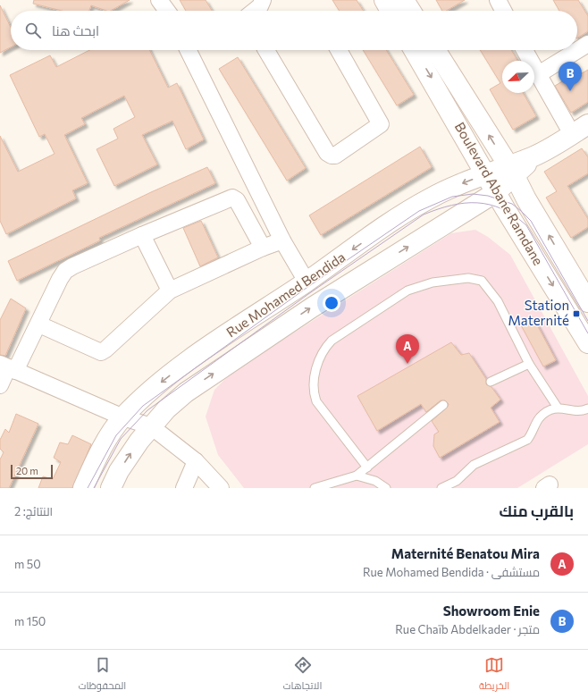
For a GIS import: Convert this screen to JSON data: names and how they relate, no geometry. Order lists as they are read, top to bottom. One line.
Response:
{"streets":{"street":["Boulevard Abane Ramdane","Rue Mohamed Bendida"]},"crossings":[["Boulevard Abane Ramdane","Rue Mohamed Bendida"]],"places":{"transit":["Station Maternité"]},"scale_bar":"20 m","north":"bottom left","page":{"search":"ابحث هنا","pins":["B","A"],"scale":"20 m","heading":["بالقرب منك","النتائج: 2"],"list":[{"mark":"A","name":"Maternité Benatou Mira","note":"مستشفى · Rue Mohamed Bendida","value":"50 m"},{"mark":"B","name":"Showroom Enie","note":"متجر · Rue Chaïb Abdelkader","value":"150 m"}],"nav":["الخريطة","الاتجاهات","المحفوظات"]}}
